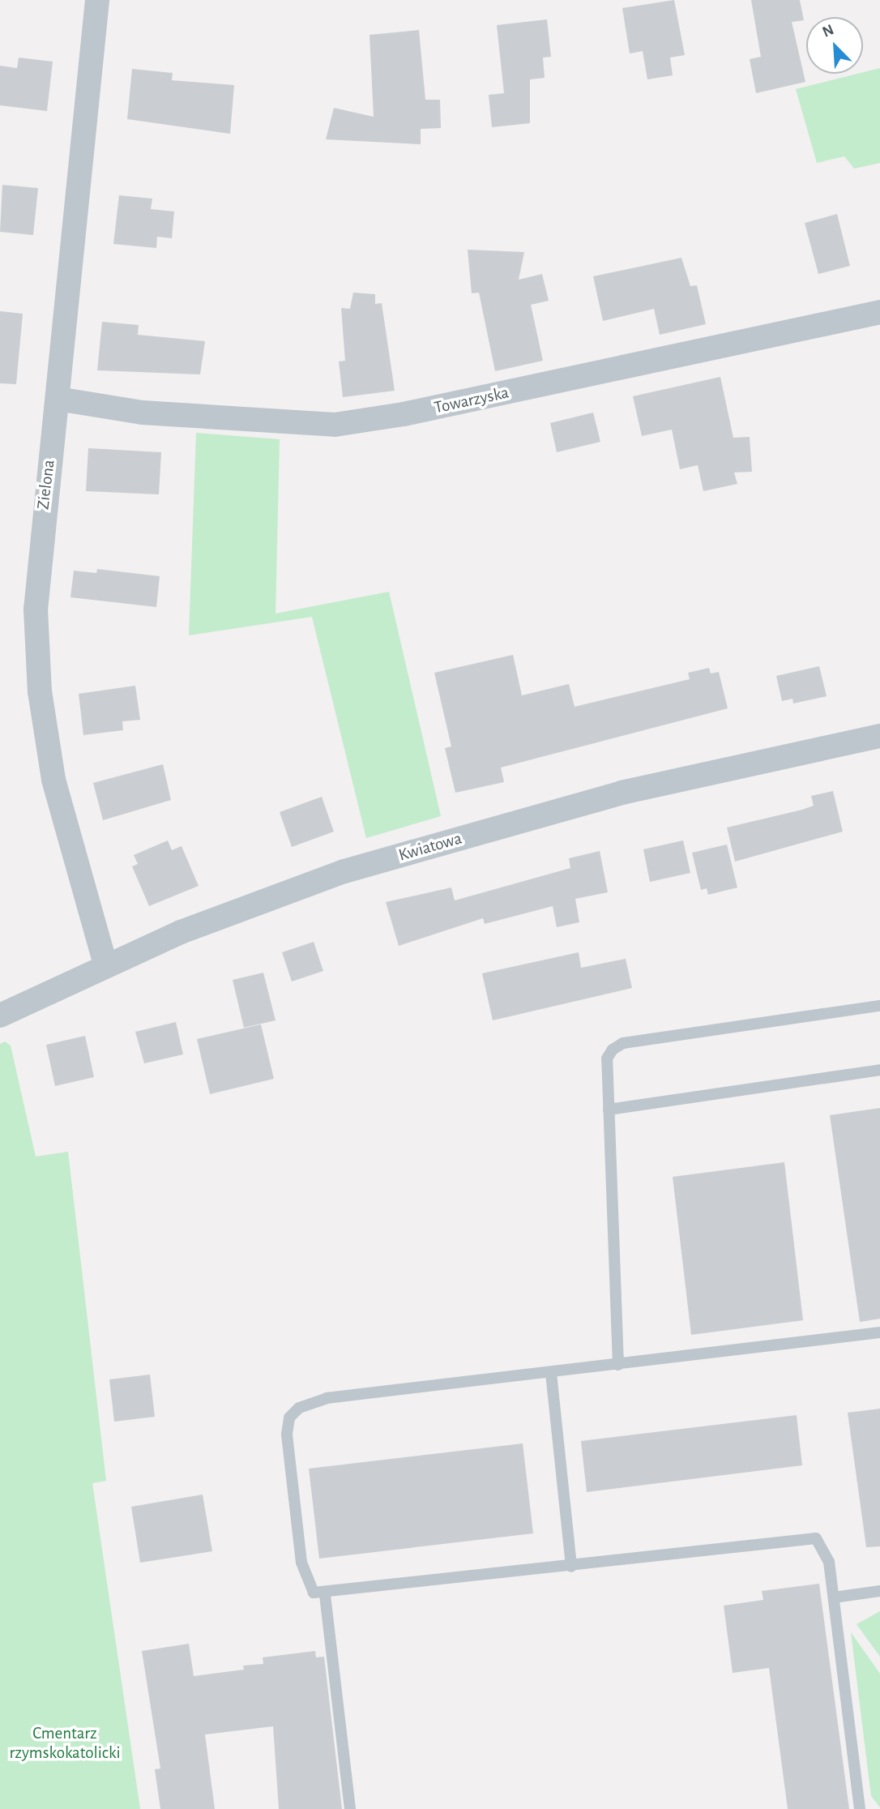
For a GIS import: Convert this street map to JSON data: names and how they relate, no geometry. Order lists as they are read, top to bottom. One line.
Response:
{"streets":{"street":["Towarzyska","Zielona","Kwiatowa"]},"crossings":[["Towarzyska","Zielona"],["Zielona","Kwiatowa"]],"parks":["Cmentarz rzymskokatolicki"],"north":"top left"}
